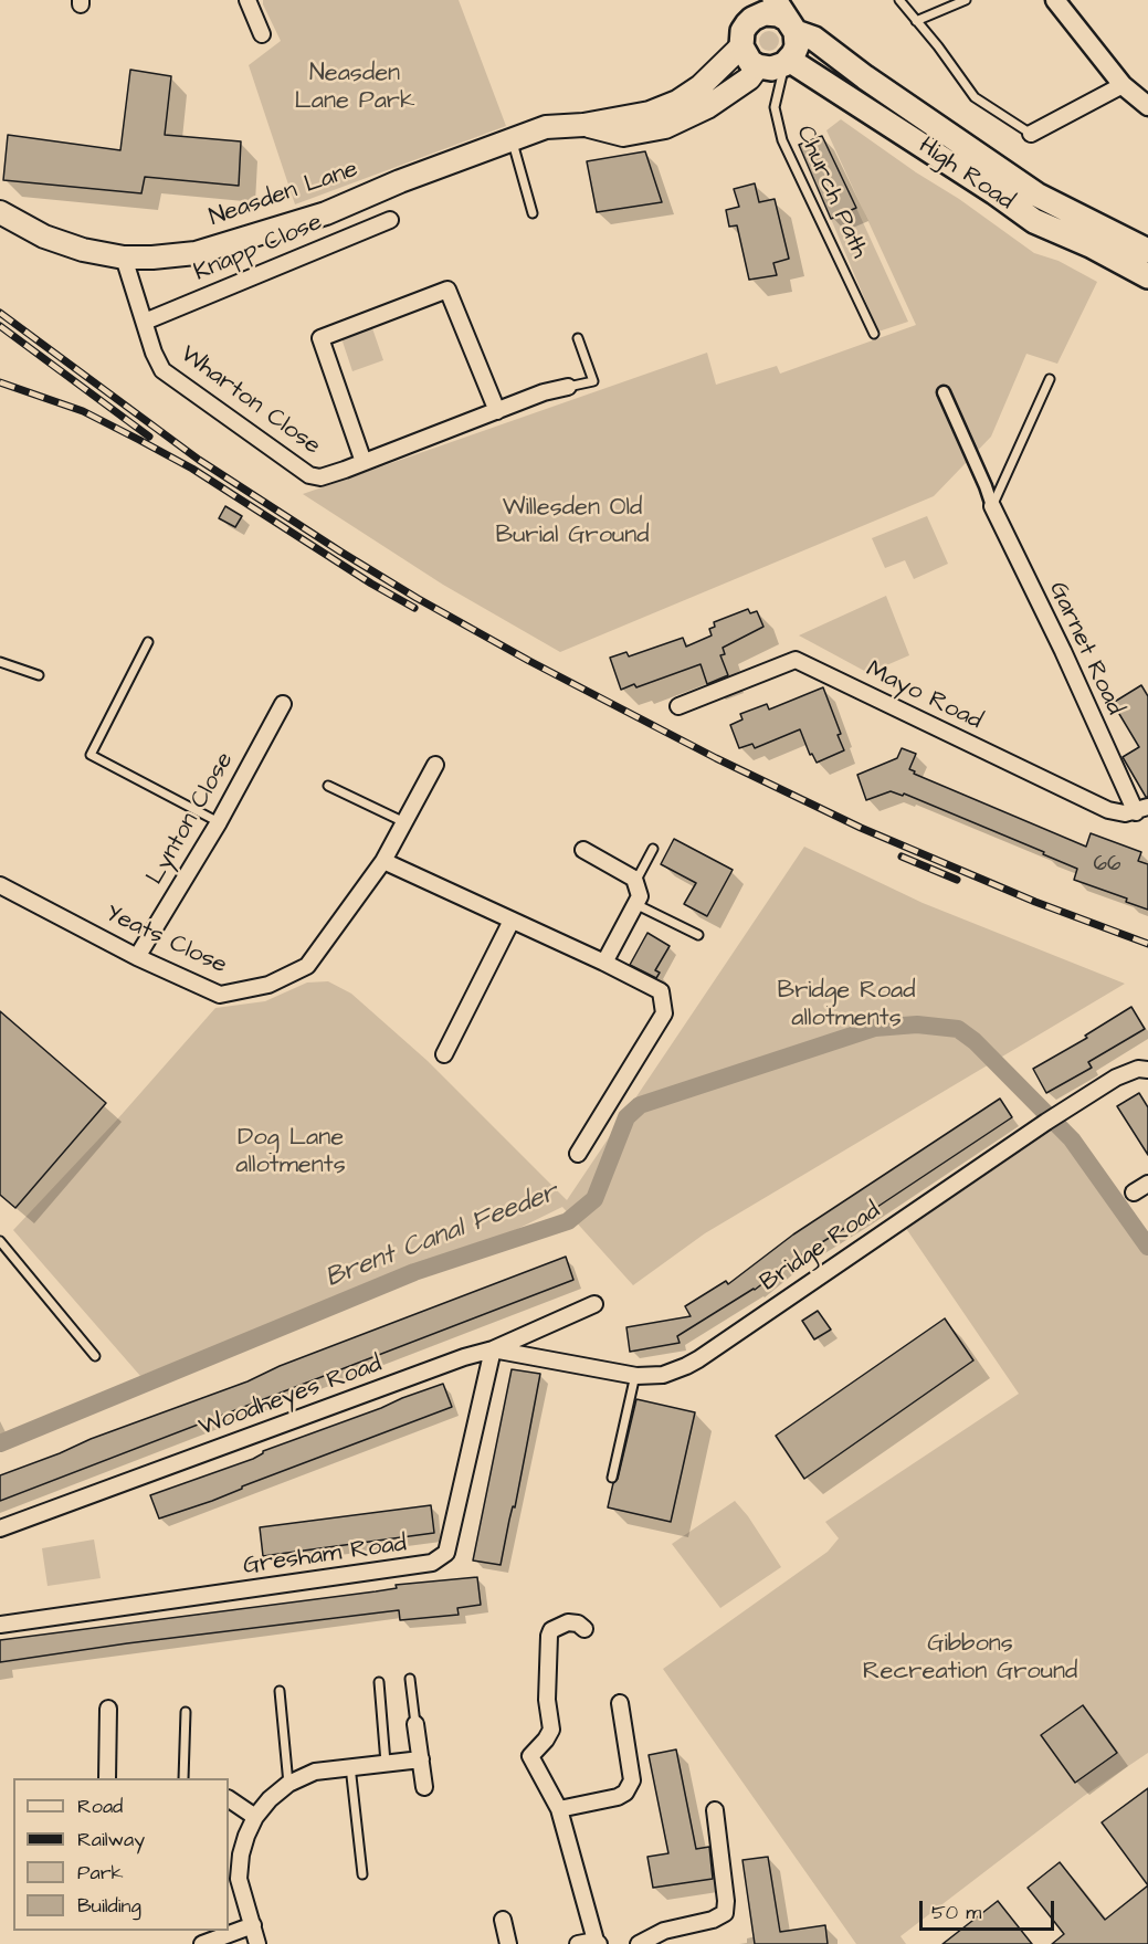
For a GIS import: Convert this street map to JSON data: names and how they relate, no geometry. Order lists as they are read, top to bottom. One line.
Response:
{"streets":{"main road":["High Road","Neasden Lane"],"street":["Knapp Close","Wharton Close","Garnet Road","Mayo Road","Lynton Close","Yeats Close","Bridge Road","Woodheyes Road","Gresham Road"],"lane":["Church Path"]},"crossings":[["High Road","Church Path"],["High Road","Neasden Lane"],["Church Path","Neasden Lane"],["Neasden Lane","Wharton Close"],["Knapp Close","Wharton Close"],["Garnet Road","Mayo Road"],["Lynton Close","Yeats Close"],["Bridge Road","Woodheyes Road"],["Bridge Road","Gresham Road"],["Woodheyes Road","Gresham Road"]],"water":["Brent Canal Feeder"],"parks":["Neasden Lane Park","Willesden Old Burial Ground","Bridge Road allotments","Dog Lane allotments","Gibbons Recreation Ground"],"house_numbers":["66"],"legend":["Road","Railway","Park","Building"],"scale_bar":"50 m"}
